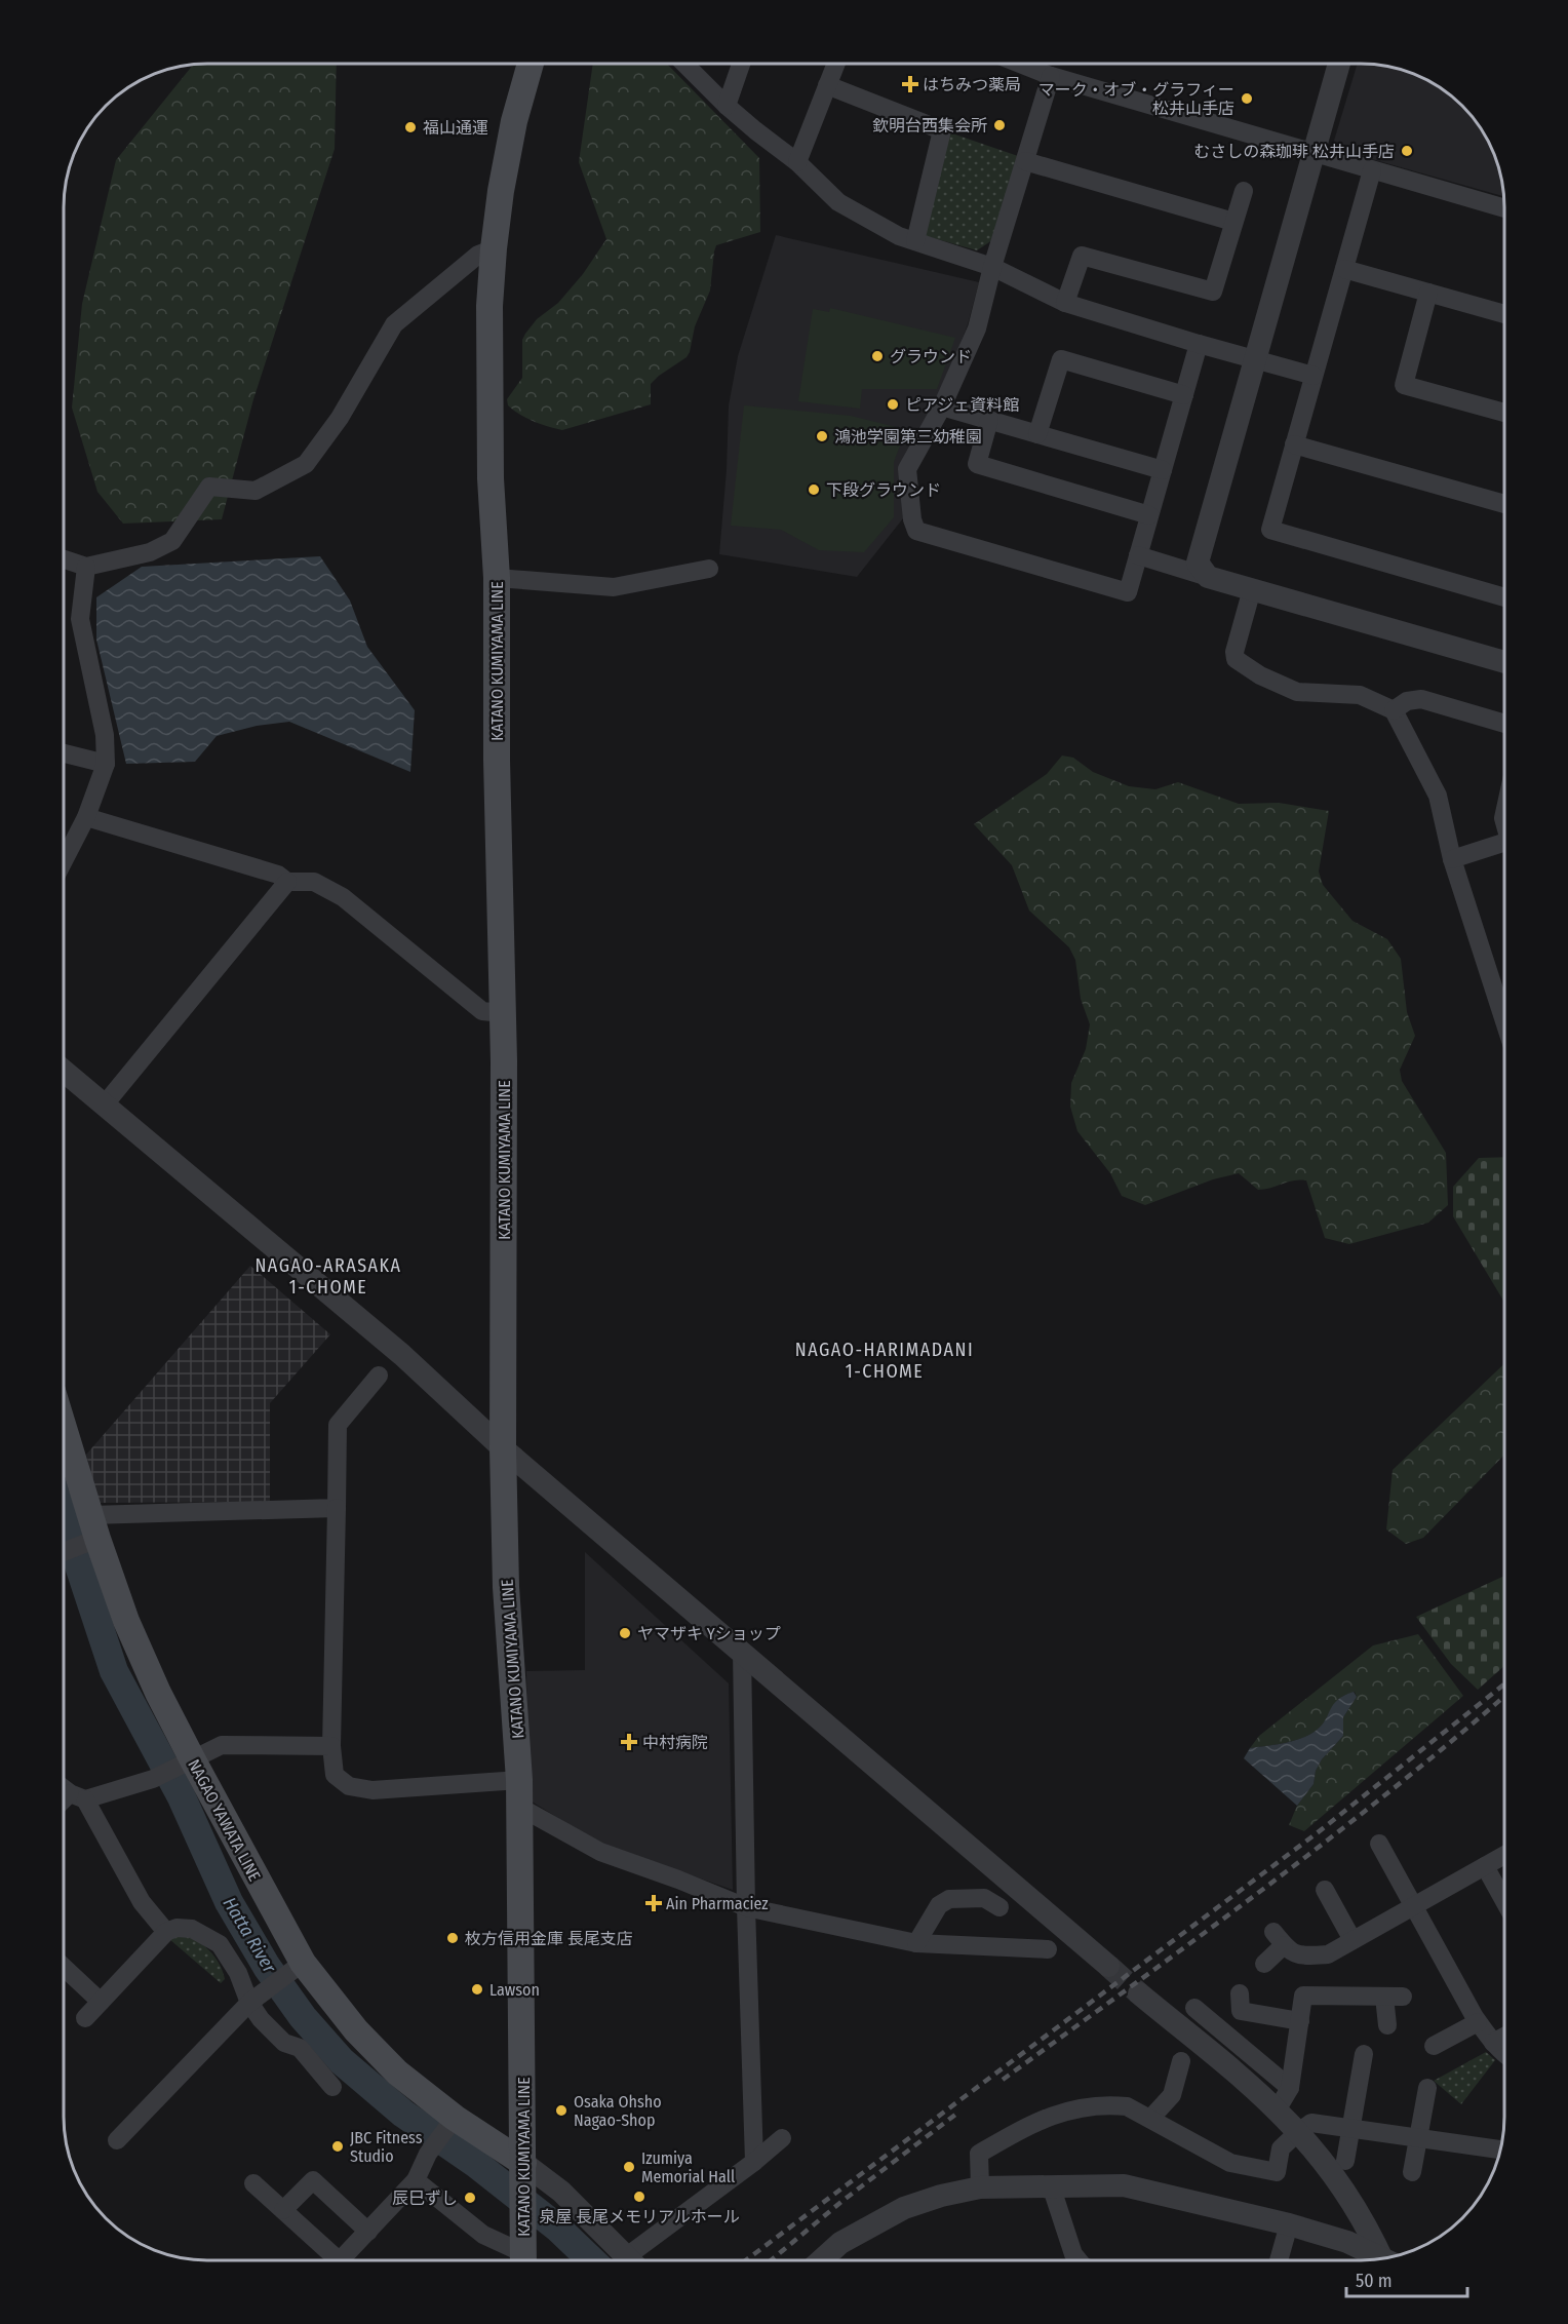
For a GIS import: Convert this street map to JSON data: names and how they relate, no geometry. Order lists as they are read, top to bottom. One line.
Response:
{"streets":{"main road":["KATANO KUMIYAMA LINE","NAGAO YAWATA LINE"]},"crossings":[["KATANO KUMIYAMA LINE","NAGAO YAWATA LINE"]],"districts":["NAGAO-ARASAKA 1-CHOME","NAGAO-HARIMADANI 1-CHOME"],"water":["Hatta River"],"places":{"health":["はちみつ薬局","中村病院","Ain Pharmaciez"],"other":["マーク・オブ・グラフィー 松井山手店","欽明台西集会所","福山通運","むさしの森珈琲 松井山手店","グラウンド","ピアジェ資料館","鴻池学園第三幼稚園","下段グラウンド","ヤマザキ Yショップ","枚方信用金庫 長尾支店","Lawson","Osaka Ohsho Nagao-Shop","JBC Fitness Studio","Izumiya Memorial Hall","泉屋 長尾メモリアルホール","辰巳ずし"]},"scale_bar":"50 m"}
